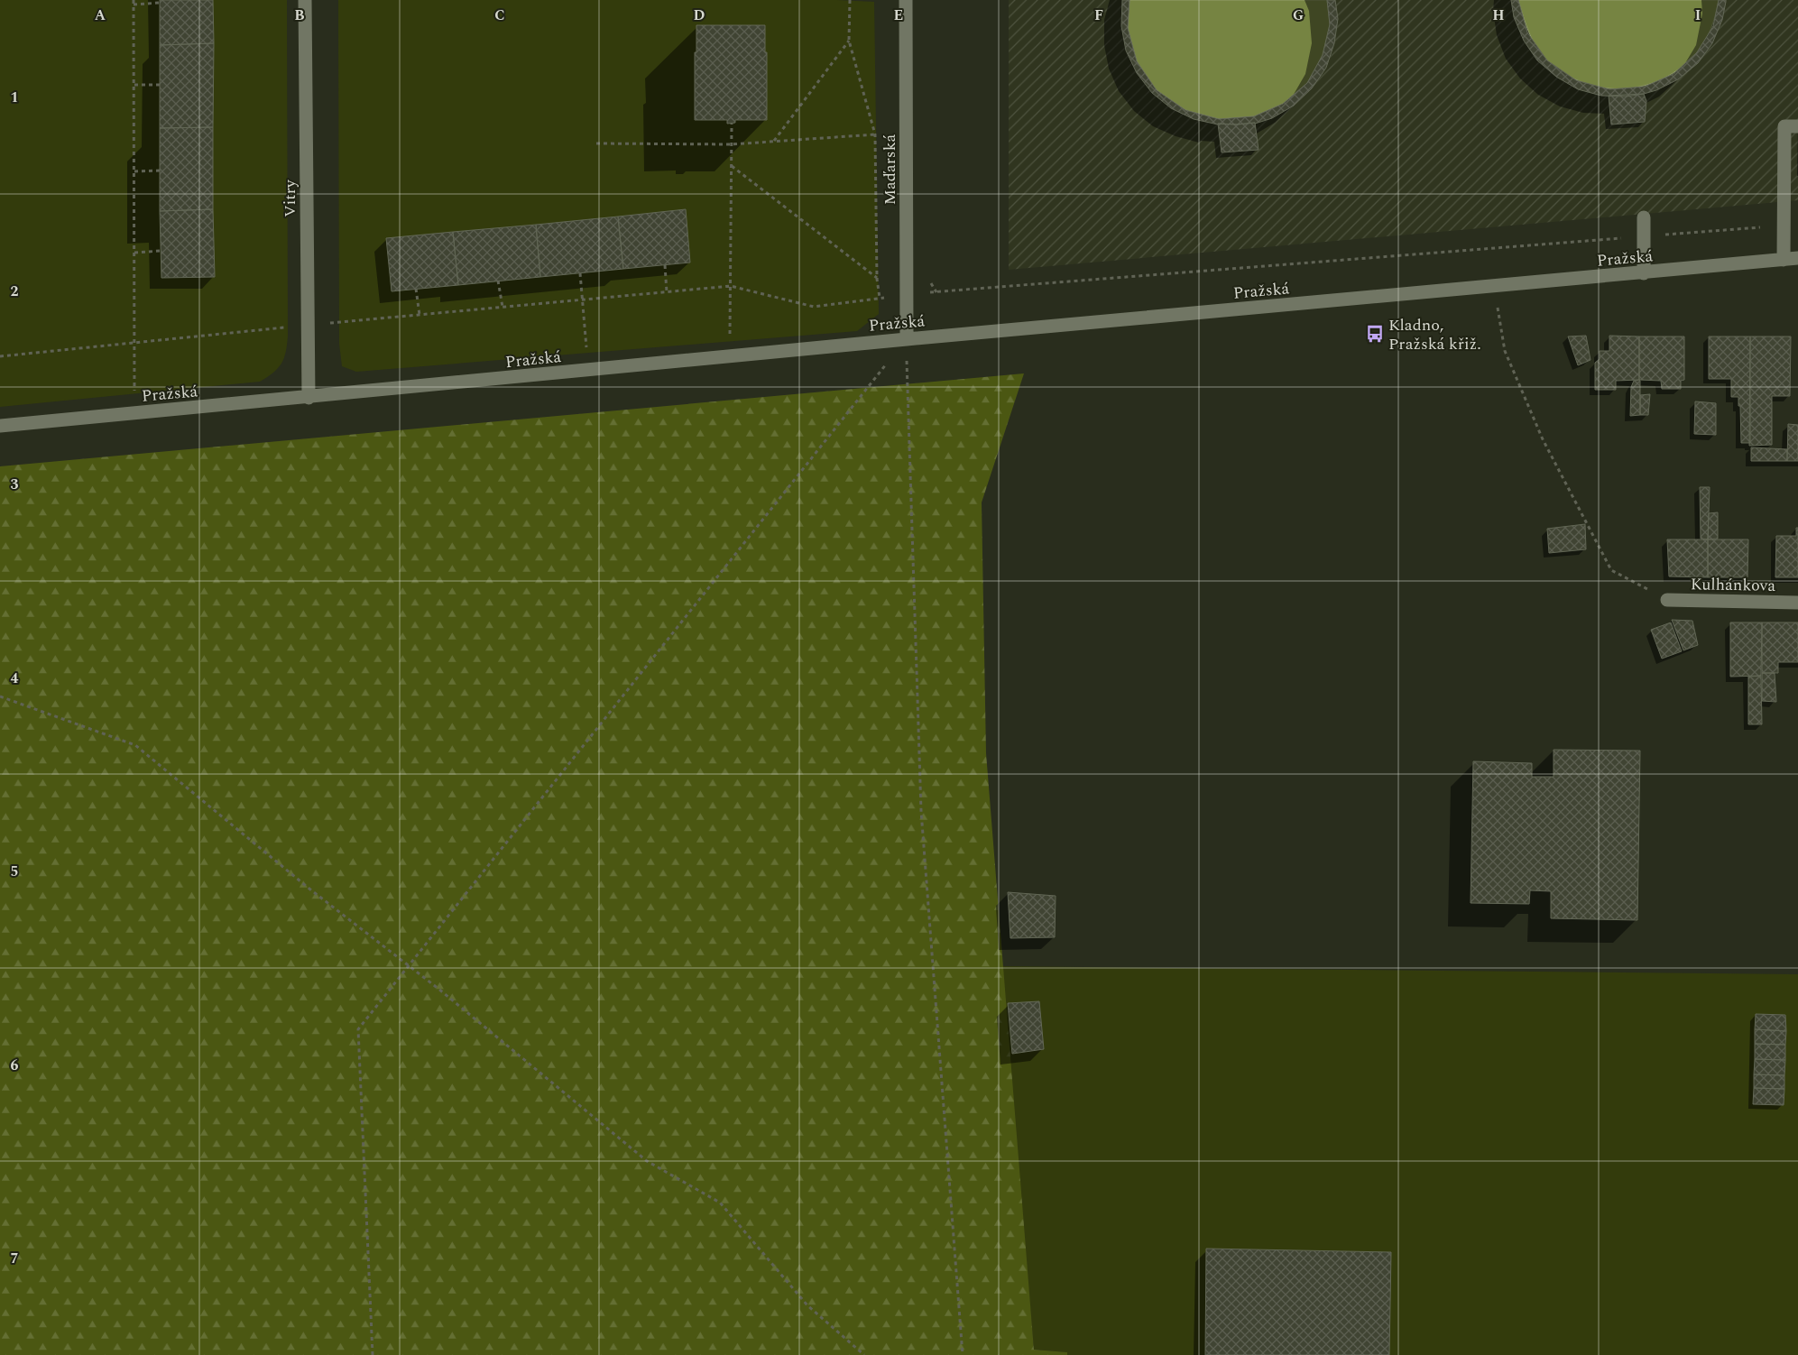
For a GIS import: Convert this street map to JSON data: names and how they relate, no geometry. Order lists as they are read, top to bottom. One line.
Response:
{"streets":{"street":["Maďarská","Vitry","Pražská","Kulhánkova"]},"crossings":[["Maďarská","Pražská"],["Vitry","Pražská"]],"places":{"bus stop":["Kladno, Pražská křiž."]},"grid":{"columns":["A","B","C","D","E","F","G","H","I"],"rows":["1","2","3","4","5","6","7"]}}
